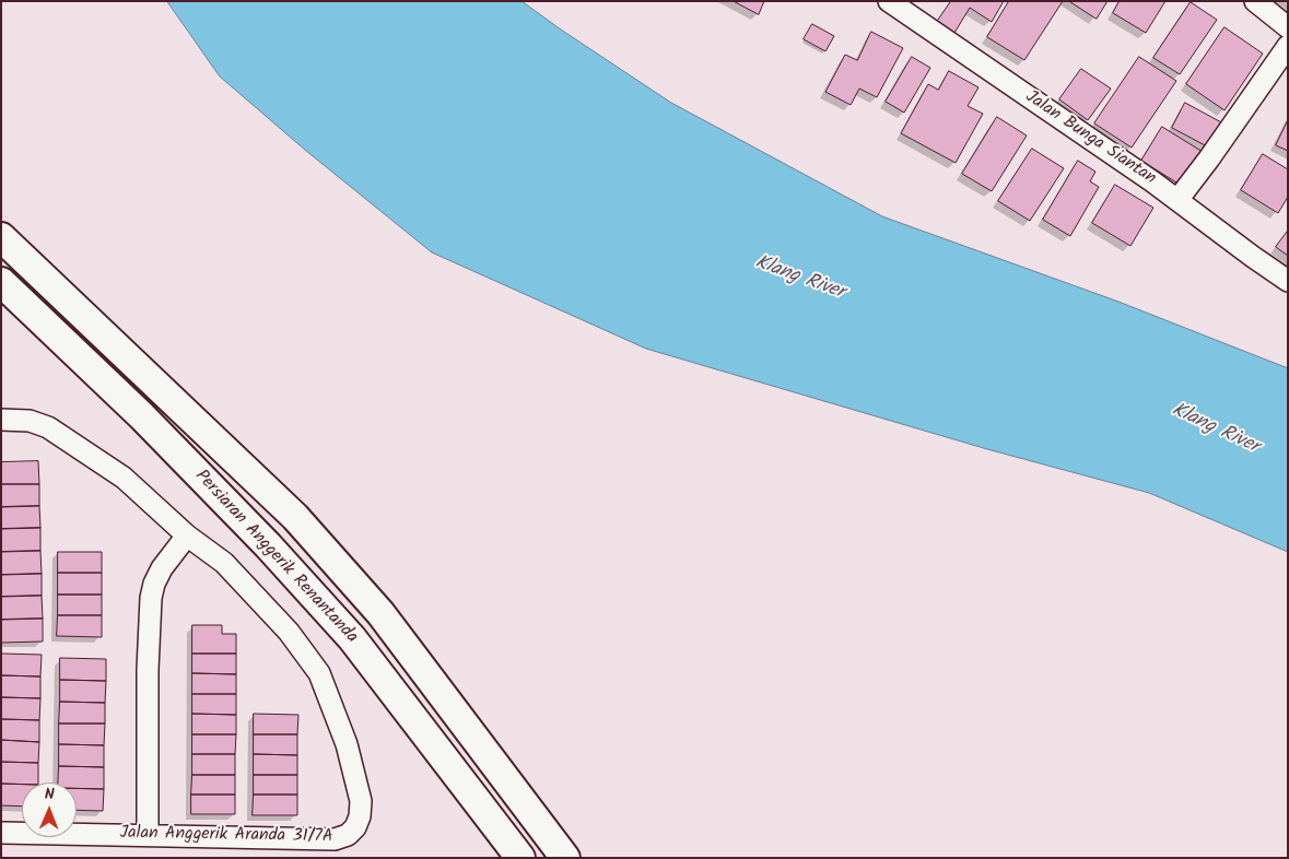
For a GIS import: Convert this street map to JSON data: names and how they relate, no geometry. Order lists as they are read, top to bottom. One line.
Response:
{"streets":{"main road":["Persiaran Anggerik Renantanda"],"street":["Jalan Bunga Siantan","Jalan Anggerik Aranda 31/7A"]},"water":["Klang River"],"north":"top"}
